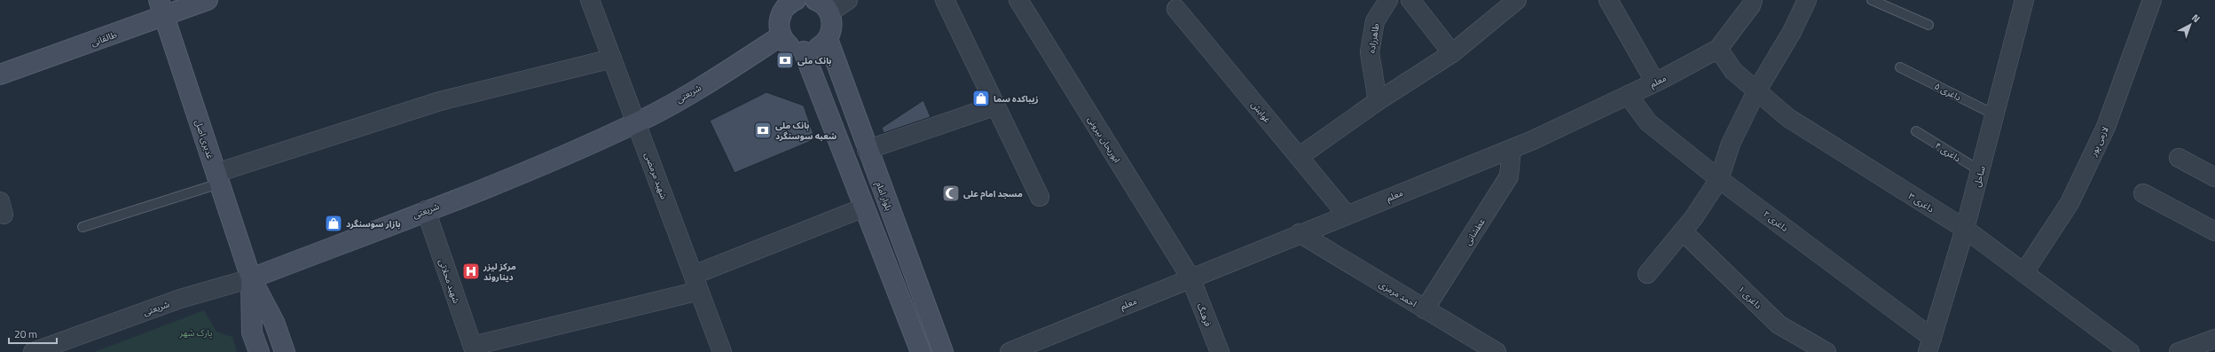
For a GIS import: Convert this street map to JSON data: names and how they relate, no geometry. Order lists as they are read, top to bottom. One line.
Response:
{"streets":{"main road":["طالقانی","شریعتی","غدیری اصل","بلوار امام"],"street":["طاهرزاده","معلم","غوابش","ابوریحان بیرونی","لازمی پور","شهید مرمضی","ساحل","داغری ۳","داغری ۲","عطشانی","شهید محلاتی","احمد مرمزی","داغری ۱","فرهنگ"],"lane":["داغری ۵","داغری ۴"]},"crossings":[["طالقانی","غدیری اصل"],["معلم","غوابش"],["معلم","ابوریحان بیرونی"],["معلم","داغری ۳"],["معلم","داغری ۲"],["معلم","عطشانی"],["معلم","احمد مرمزی"],["معلم","فرهنگ"],["داغری ۵","ساحل"],["شریعتی","غدیری اصل"],["شریعتی","شهید مرمضی"],["شریعتی","شهید محلاتی"],["ابوریحان بیرونی","فرهنگ"],["لازمی پور","داغری ۳"],["داغری ۴","ساحل"],["ساحل","داغری ۳"],["ساحل","داغری ۲"],["عطشانی","احمد مرمزی"]],"parks":["پارک شهر"],"places":{"bank":["بانک ملی","بانک ملی شعبه سوسنگرد"],"shop":["زیباکده سما","بازار سوسنگرد"],"mosque":["مسجد امام علی"],"hospital":["مرکز لیزر دیناروند"]},"scale_bar":"20 m","north":"top right"}
